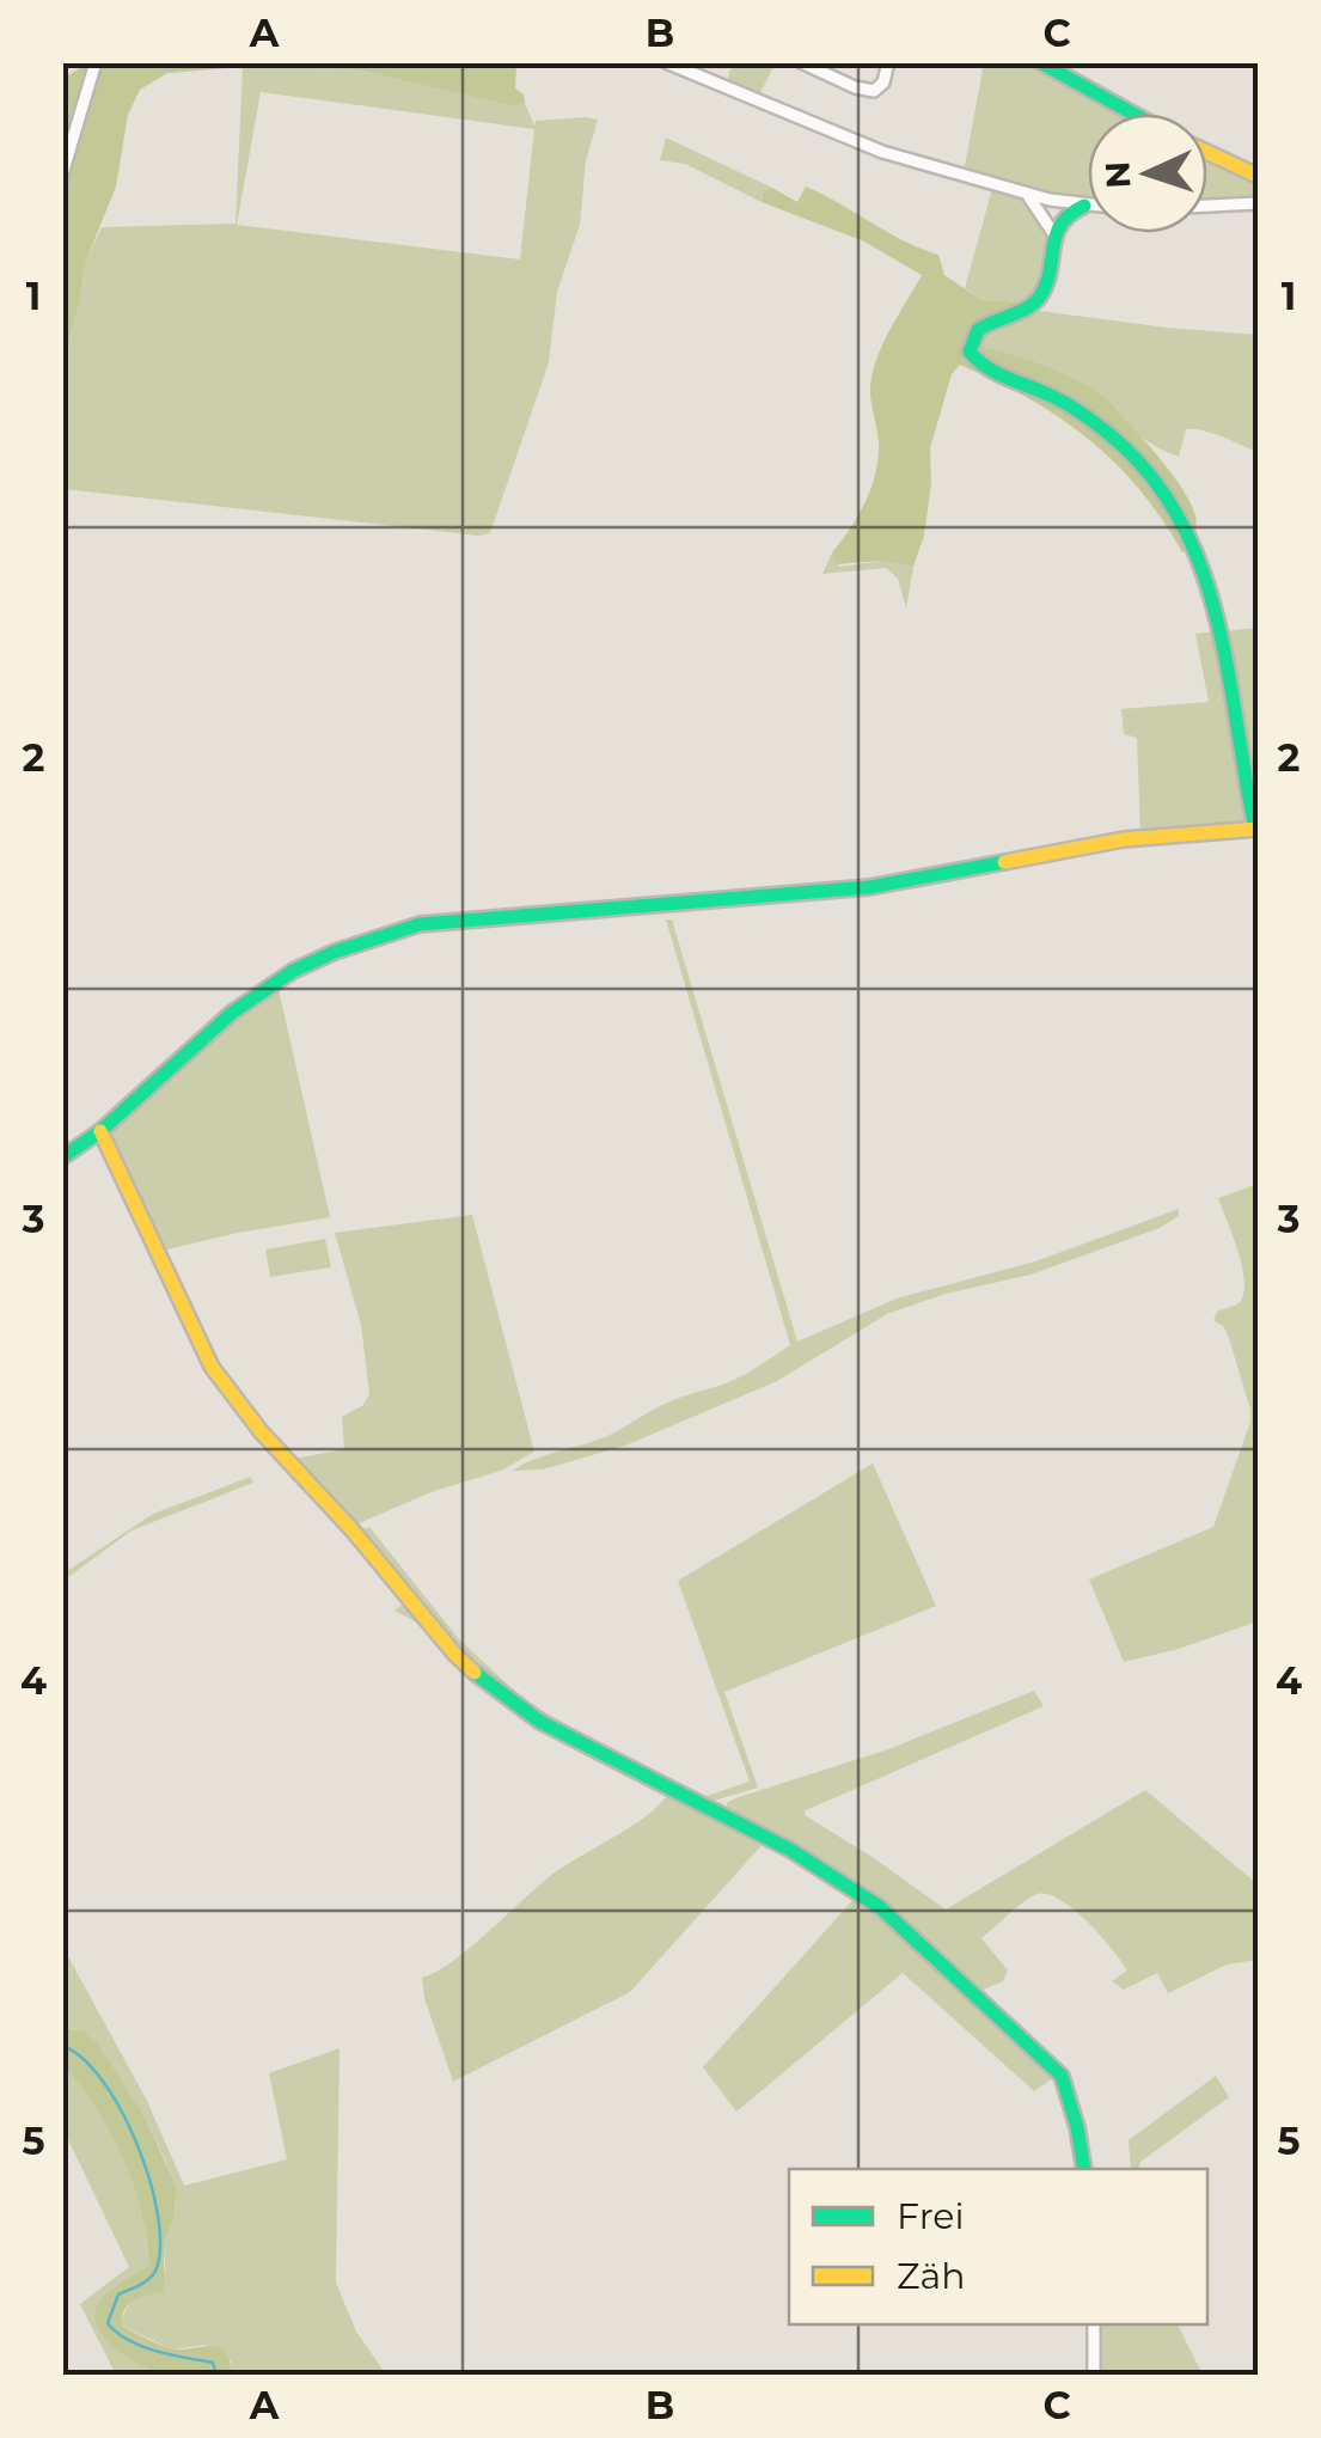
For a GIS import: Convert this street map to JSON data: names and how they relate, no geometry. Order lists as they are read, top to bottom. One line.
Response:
{"legend":["Frei","Zäh"],"north":"left","grid":{"columns":["A","B","C"],"rows":["1","2","3","4","5"]}}
